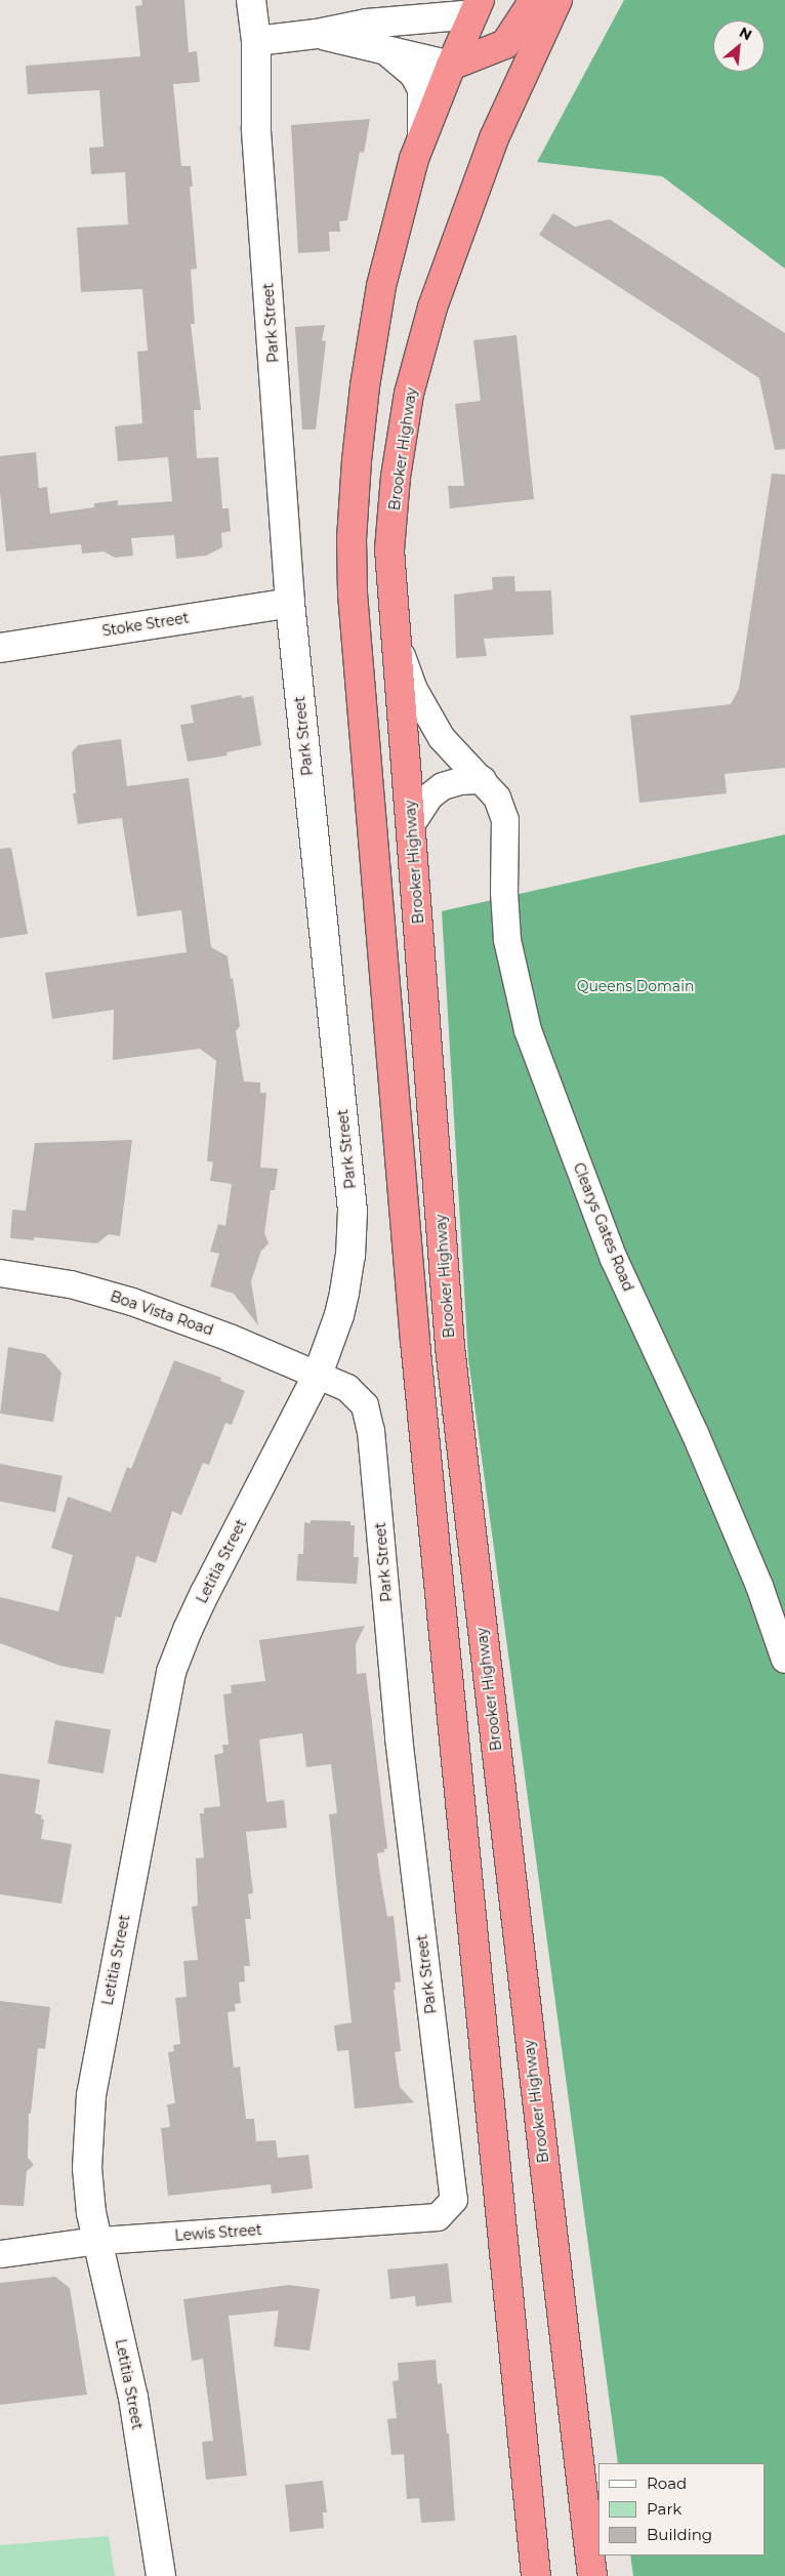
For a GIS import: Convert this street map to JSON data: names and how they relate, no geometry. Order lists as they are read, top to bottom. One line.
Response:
{"streets":{"highway":["Brooker Highway"],"street":["Park Street","Stoke Street","Clearys Gates Road","Boa Vista Road","Letitia Street","Lewis Street"]},"crossings":[["Park Street","Stoke Street"],["Park Street","Boa Vista Road"],["Park Street","Letitia Street"],["Park Street","Lewis Street"],["Brooker Highway","Clearys Gates Road"],["Boa Vista Road","Letitia Street"],["Letitia Street","Lewis Street"]],"parks":["Queens Domain"],"legend":["Road","Park","Building"],"north":"top right"}
